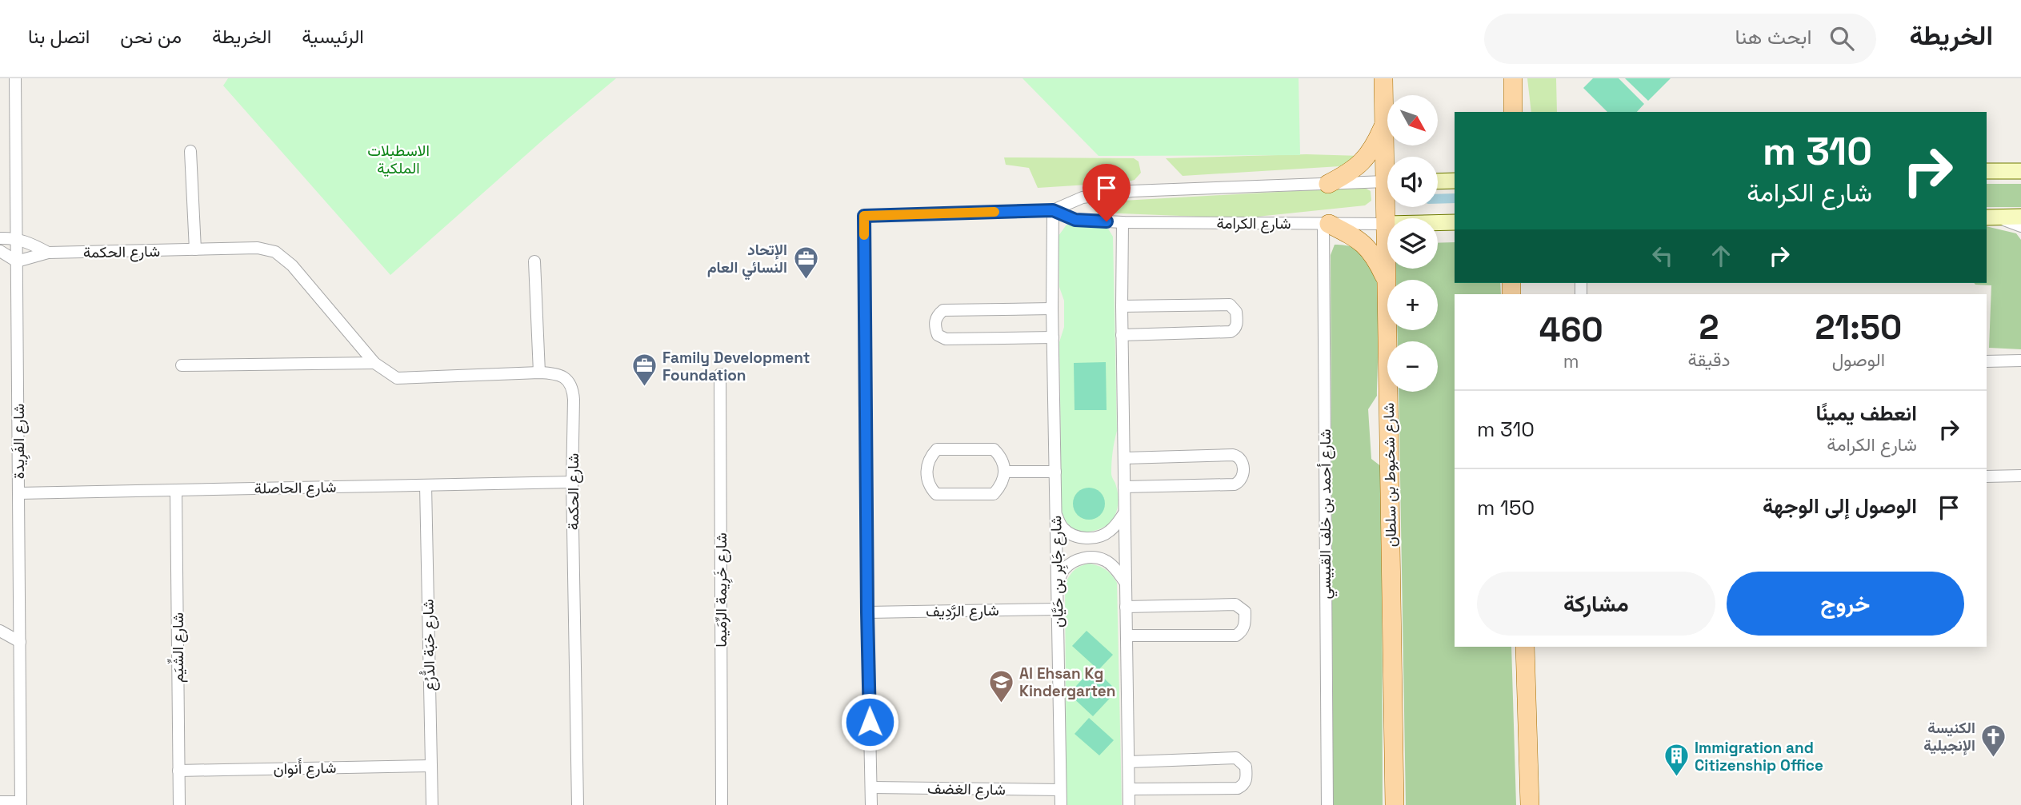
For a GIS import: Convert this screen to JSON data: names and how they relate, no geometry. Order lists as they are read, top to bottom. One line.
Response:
{"streets":{"main road":["شارع الكرامة","شارع شخبوط بن سلطان"],"street":["شارع الحكمة","شارع الفَرِيدة","شارع الحاصلة","شارع أحمد بن خلف القبيسي","شارع جَابِر بن حَيَّان","شارع خَرِيمة الرِّمَيما","شارع الرَّدِيف","شارع خبَة الدُّرُع","شارع الشِّيَم","شارع أَنوان","شارع الغضف"]},"crossings":[["شارع الكرامة","شارع شخبوط بن سلطان"],["شارع الكرامة","شارع أحمد بن خلف القبيسي"],["شارع الكرامة","شارع جَابِر بن حَيَّان"],["شارع الكرامة","شارع الرَّدِيف"],["شارع الحكمة","شارع الفَرِيدة"],["شارع الحكمة","شارع الحاصلة"],["شارع الفَرِيدة","شارع الحاصلة"],["شارع الحاصلة","شارع خبَة الدُّرُع"],["شارع الحاصلة","شارع الشِّيَم"],["شارع جَابِر بن حَيَّان","شارع الرَّدِيف"],["شارع جَابِر بن حَيَّان","شارع الغضف"],["شارع خبَة الدُّرُع","شارع أَنوان"],["شارع الشِّيَم","شارع أَنوان"]],"parks":["الاسطبلات الملكية"],"places":{"office":["الإتحاد النسائي العام","Family Development Foundation"],"school or university":["Al Ehsan Kg Kindergarten"],"church":["الكنيسة الإنجيلية"],"building":["Immigration and Citizenship Office"]},"north":"bottom right","page":{"header":"الخريطة","search":"ابحث هنا","nav":["الرئيسية","الخريطة","من نحن","اتصل بنا"],"map_buttons":["+","−"],"turn":["310 m","شارع الكرامة"],"eta":["21:50","الوصول","2","دقيقة","460","m"],"list":[{"name":"انعطف يمينًا","note":"شارع الكرامة","value":"310 m"},{"name":"الوصول إلى الوجهة","value":"150 m"}],"buttons":["خروج","مشاركة"]}}
